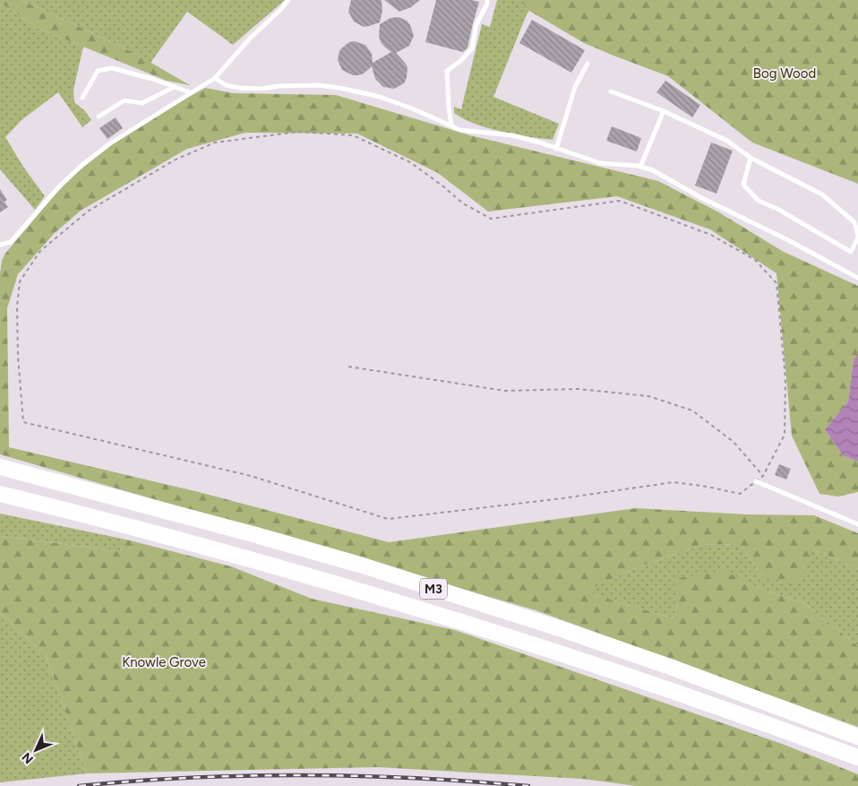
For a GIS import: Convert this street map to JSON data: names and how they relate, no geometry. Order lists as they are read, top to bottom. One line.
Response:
{"streets":{"highway":["M3"]},"parks":["Bog Wood","Knowle Grove"],"north":"bottom left"}
